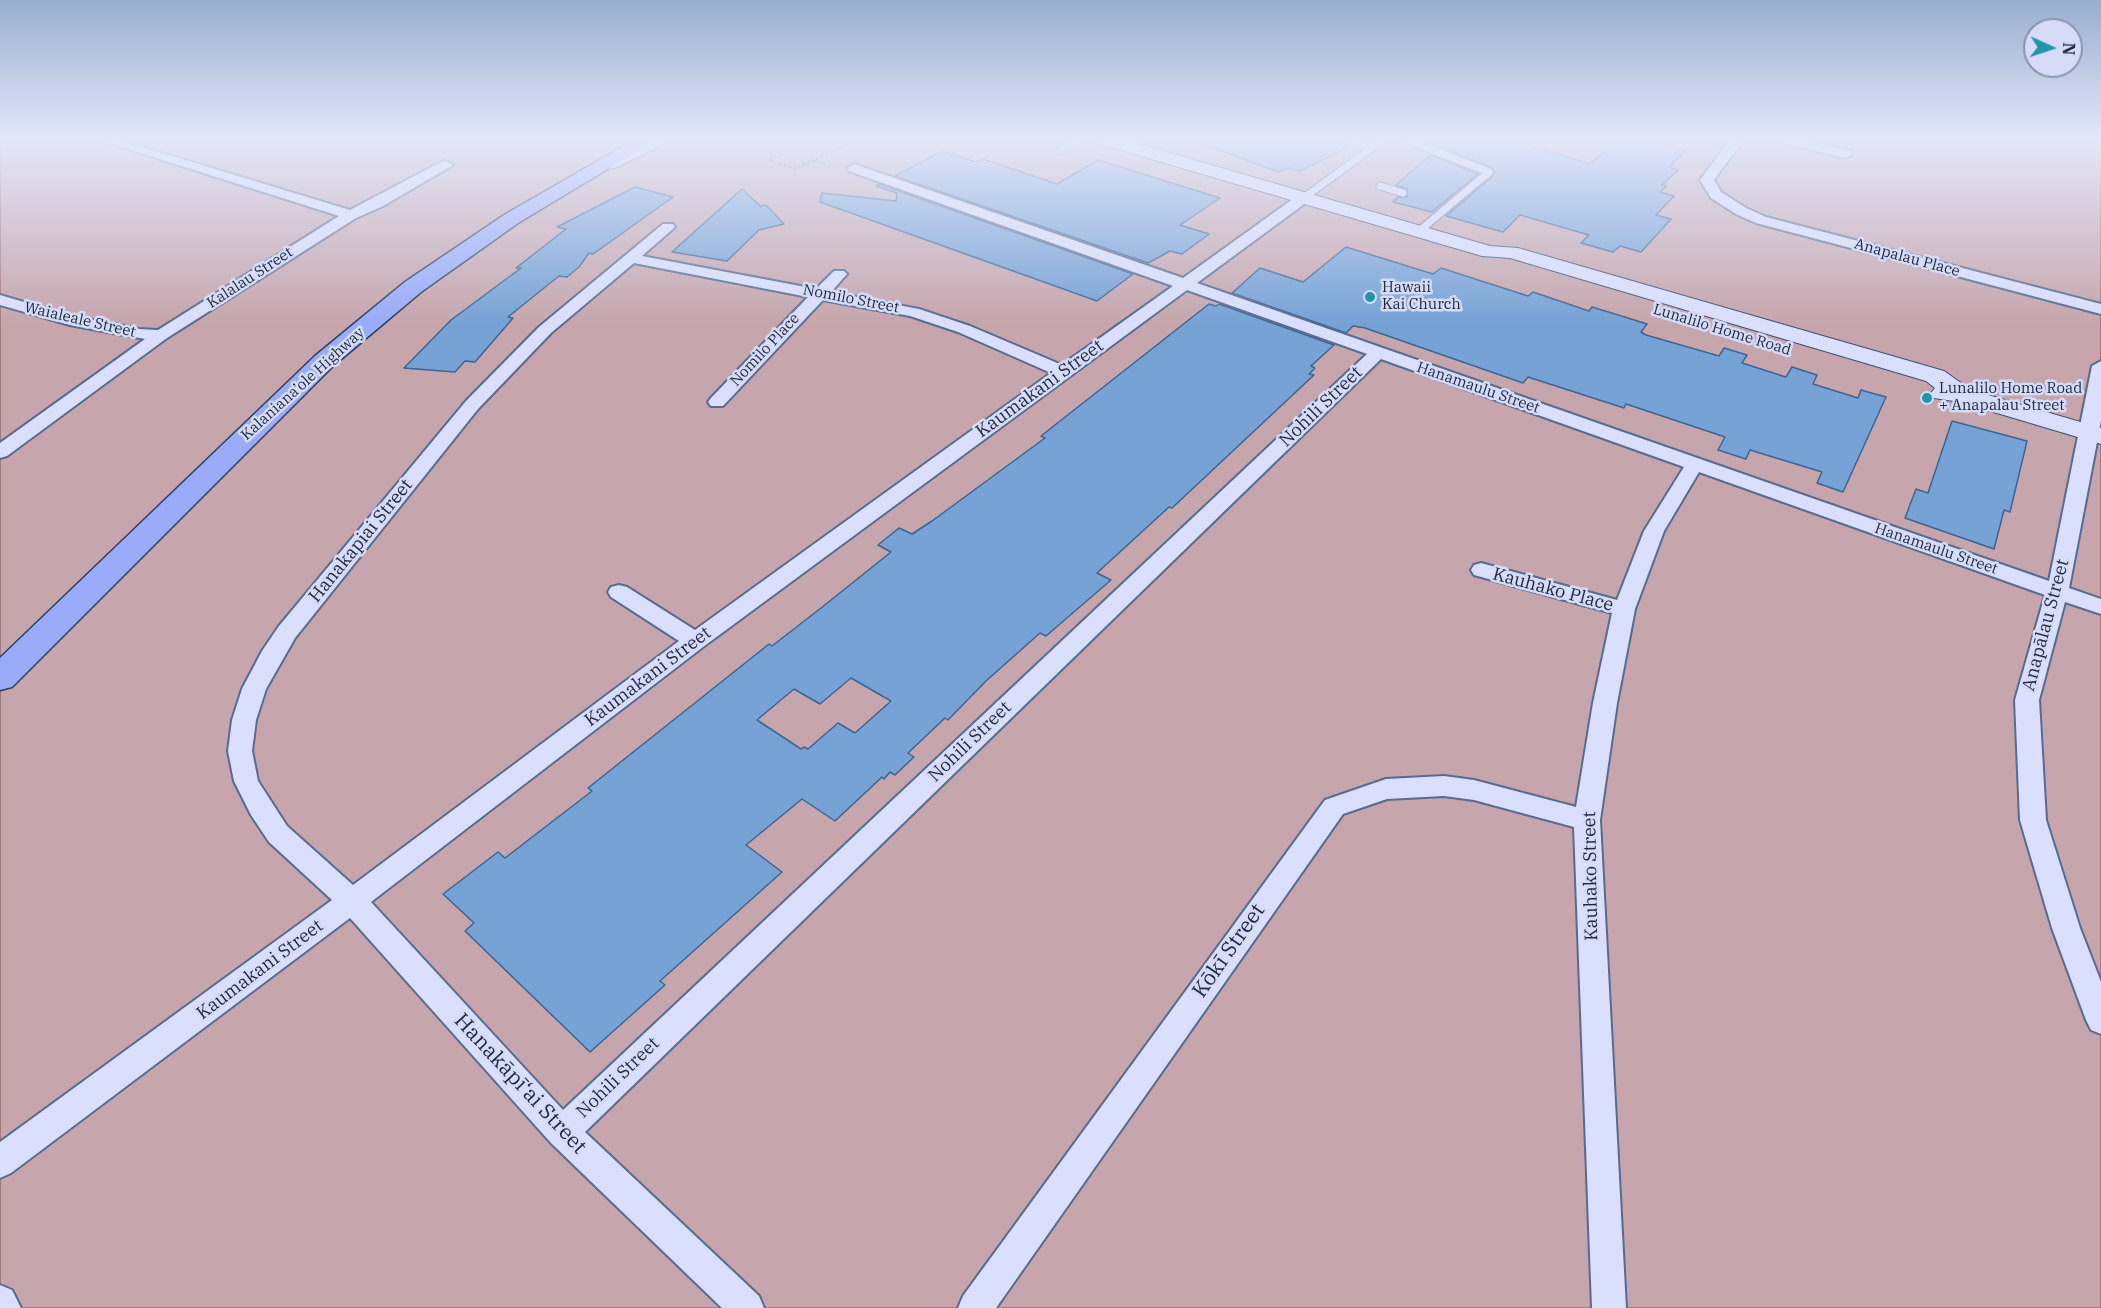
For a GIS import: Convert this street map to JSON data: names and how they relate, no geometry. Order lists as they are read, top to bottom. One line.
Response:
{"streets":{"main road":["Lunalilo Home Road","Kalaniana’ole Highway"],"street":["Anapalau Place","Kalalau Street","Nomilo Street","Waialeale Street","Nomilo Place","Hanamaulu Street","Kaumakani Street","Nohili Street","Hanakapiai Street","Kauhako Place","Anapālau Street","Kauhako Street","Kōkī Street","Hanakāpī‘ai Street"]},"crossings":[["Kalalau Street","Waialeale Street"],["Nomilo Street","Nomilo Place"],["Nomilo Street","Kaumakani Street"],["Nomilo Street","Hanakapiai Street"],["Lunalilo Home Road","Anapālau Street"],["Hanamaulu Street","Kaumakani Street"],["Hanamaulu Street","Nohili Street"],["Hanamaulu Street","Anapālau Street"],["Hanamaulu Street","Kauhako Street"],["Kaumakani Street","Hanakapiai Street"],["Kaumakani Street","Hanakāpī‘ai Street"],["Nohili Street","Hanakāpī‘ai Street"],["Hanakapiai Street","Hanakāpī‘ai Street"],["Kauhako Place","Kauhako Street"],["Kauhako Street","Kōkī Street"]],"places":["Hawaii Kai Church","Lunalilo Home Road + Anapalau Street"],"north":"right"}
